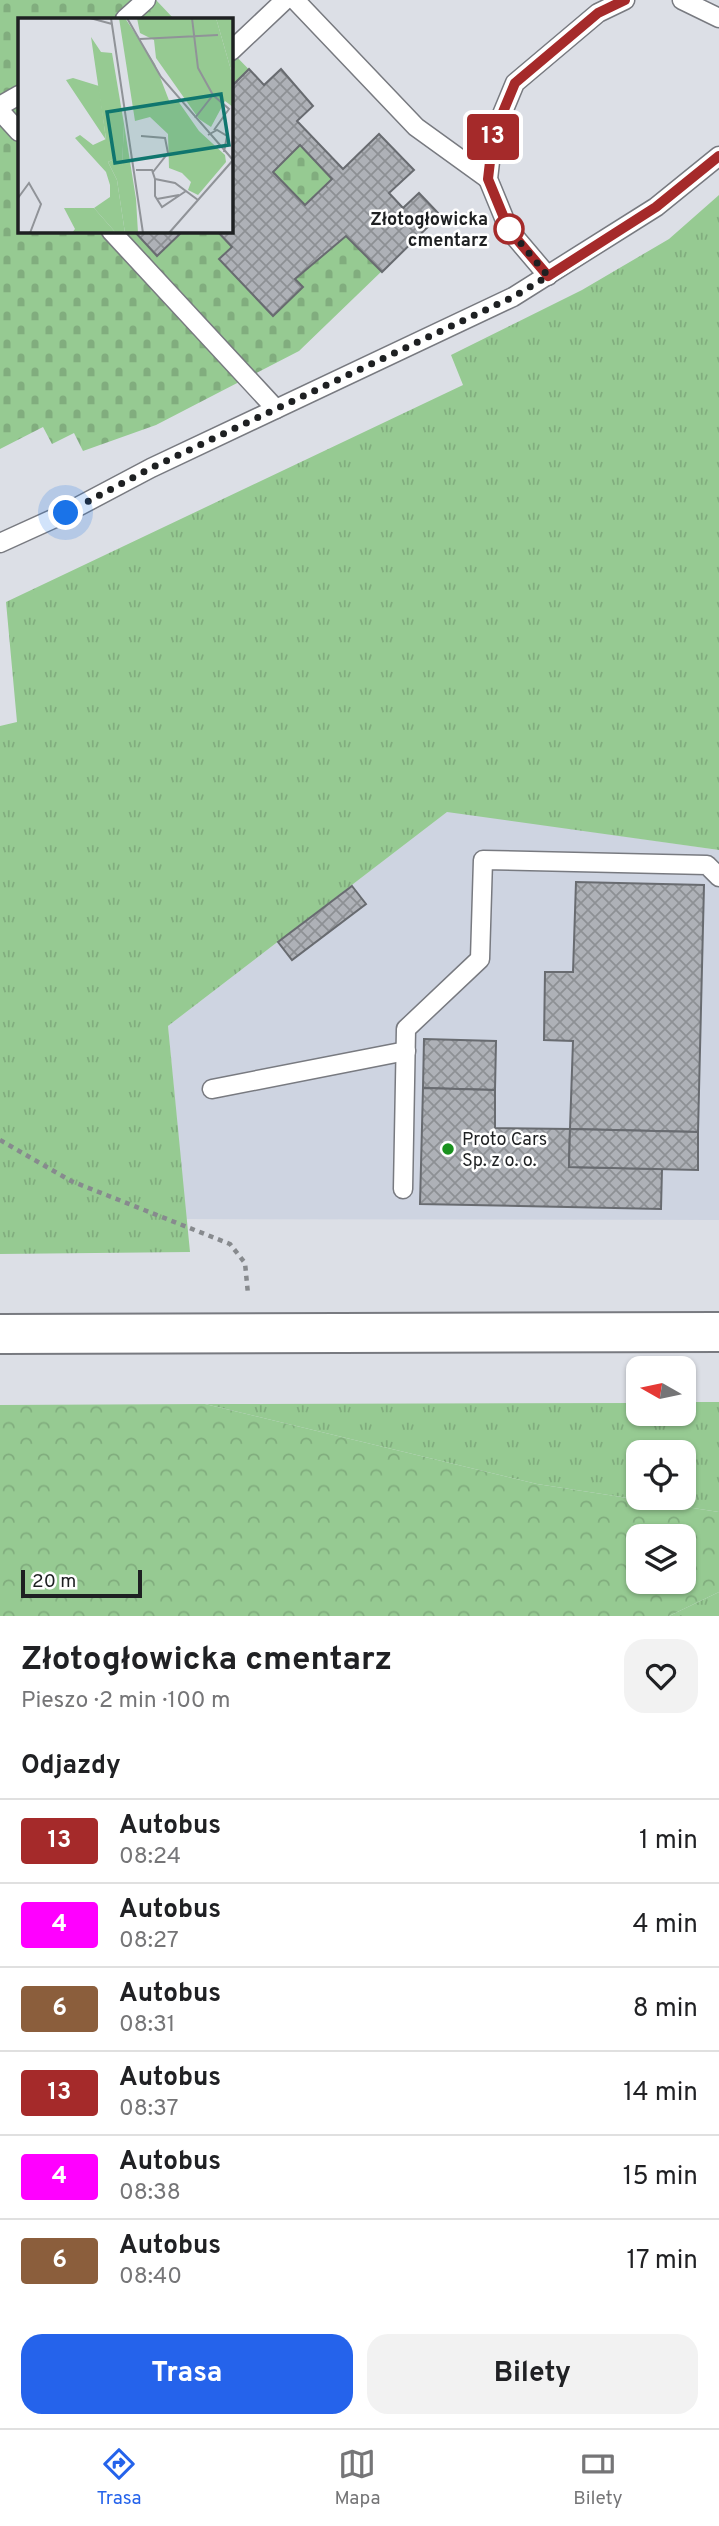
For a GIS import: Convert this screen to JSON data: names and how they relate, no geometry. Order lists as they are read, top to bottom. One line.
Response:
{"places":["Złotogłowicka cmentarz","Proto Cars Sp. z o. o."],"lines":["bus line 13"],"scale_bar":"20 m","north":"left","page":{"on_map":"13","scale":"20 m","heading":[["Złotogłowicka cmentarz","Pieszo · 2 min · 100 m"],"Odjazdy"],"list":[{"mark":"13","name":"Autobus","note":"08:24","value":"1 min"},{"mark":"4","name":"Autobus","note":"08:27","value":"4 min"},{"mark":"6","name":"Autobus","note":"08:31","value":"8 min"},{"mark":"13","name":"Autobus","note":"08:37","value":"14 min"},{"mark":"4","name":"Autobus","note":"08:38","value":"15 min"},{"mark":"6","name":"Autobus","note":"08:40","value":"17 min"}],"buttons":["Trasa","Bilety"],"tabs":["Trasa","Mapa","Bilety"]}}
